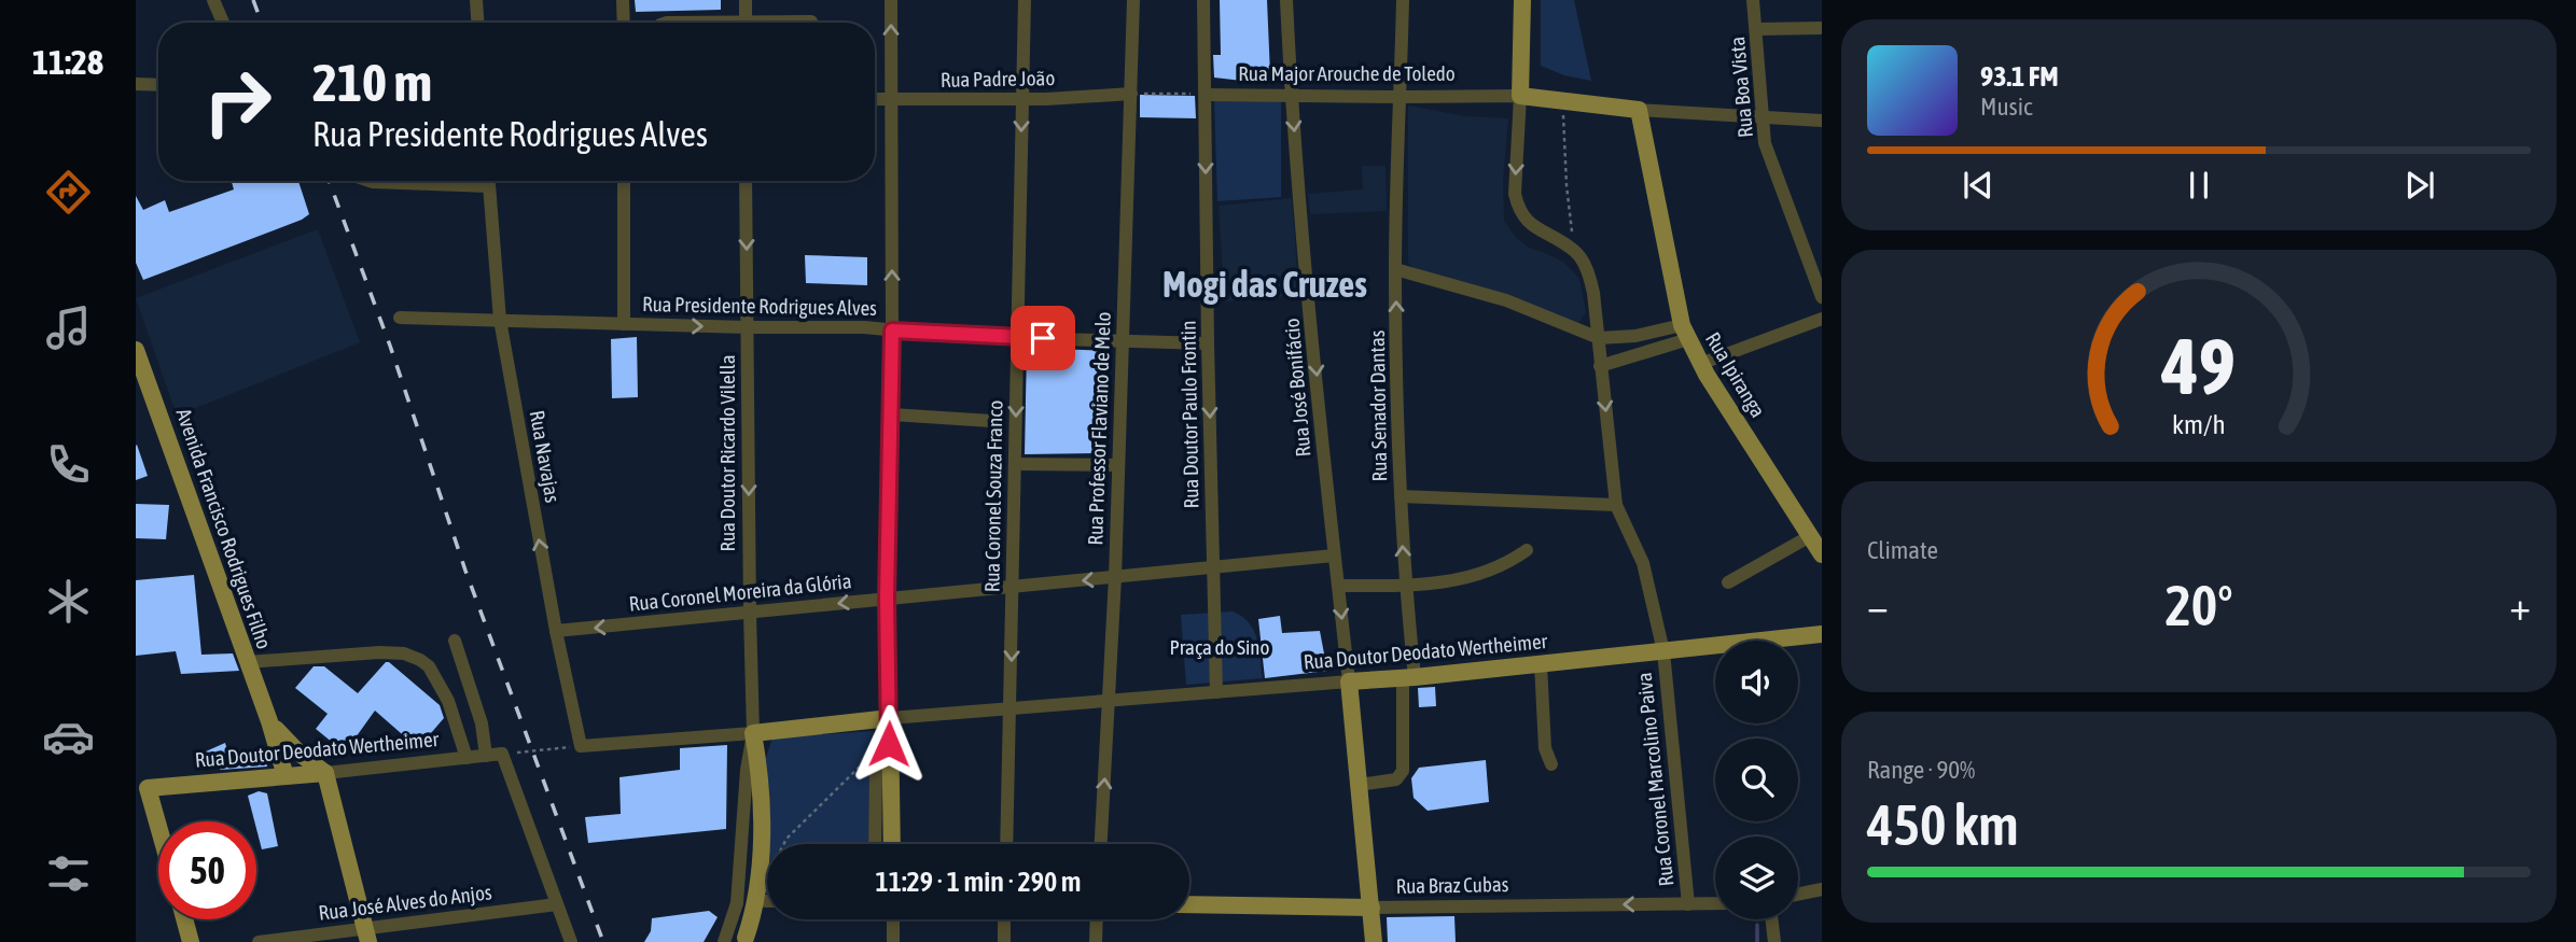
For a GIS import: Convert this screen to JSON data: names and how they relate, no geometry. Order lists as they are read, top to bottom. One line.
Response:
{"streets":{"main road":["Rua Major Arouche de Toledo","Rua Ipiranga","Avenida Francisco Rodrigues Filho","Rua Doutor Deodato Wertheimer","Rua Braz Cubas"],"street":["Rua Padre João","Rua Boa Vista","Rua Presidente Rodrigues Alves","Rua José Bonifácio","Rua Senador Dantas","Rua Doutor Paulo Frontin","Rua Professor Flaviano de Melo","Rua Doutor Ricardo Vilella","Rua Navajas","Rua Coronel Souza Franco","Rua Coronel Moreira da Glória","Rua Coronel Marcolino Paiva","Rua José Alves do Anjos"]},"crossings":[["Rua Major Arouche de Toledo","Rua Boa Vista"],["Rua Major Arouche de Toledo","Rua Ipiranga"],["Rua Major Arouche de Toledo","Rua José Bonifácio"],["Rua Major Arouche de Toledo","Rua Senador Dantas"],["Rua Major Arouche de Toledo","Rua Doutor Paulo Frontin"],["Rua Padre João","Rua Professor Flaviano de Melo"],["Rua Padre João","Rua Coronel Souza Franco"],["Rua Presidente Rodrigues Alves","Rua Doutor Paulo Frontin"],["Rua Presidente Rodrigues Alves","Rua Professor Flaviano de Melo"],["Rua Presidente Rodrigues Alves","Rua Doutor Ricardo Vilella"],["Rua Presidente Rodrigues Alves","Rua Navajas"],["Rua Presidente Rodrigues Alves","Rua Coronel Souza Franco"],["Rua José Bonifácio","Rua Coronel Moreira da Glória"],["Rua José Bonifácio","Rua Doutor Deodato Wertheimer"],["Rua Senador Dantas","Rua Doutor Deodato Wertheimer"],["Rua Doutor Paulo Frontin","Rua Coronel Moreira da Glória"],["Rua Doutor Paulo Frontin","Rua Doutor Deodato Wertheimer"],["Rua Professor Flaviano de Melo","Rua Coronel Moreira da Glória"],["Rua Professor Flaviano de Melo","Rua Doutor Deodato Wertheimer"],["Rua Doutor Ricardo Vilella","Rua Coronel Moreira da Glória"],["Rua Doutor Ricardo Vilella","Rua Doutor Deodato Wertheimer"],["Rua Navajas","Rua Coronel Moreira da Glória"],["Rua Navajas","Rua Doutor Deodato Wertheimer"],["Rua Coronel Souza Franco","Rua Coronel Moreira da Glória"],["Rua Coronel Souza Franco","Rua Doutor Deodato Wertheimer"],["Avenida Francisco Rodrigues Filho","Rua Doutor Deodato Wertheimer"],["Rua Doutor Deodato Wertheimer","Rua Coronel Marcolino Paiva"],["Rua Coronel Marcolino Paiva","Rua Braz Cubas"]],"one_way":["Rua José Bonifácio","Rua Senador Dantas","Rua Doutor Paulo Frontin","Rua Doutor Ricardo Vilella","Rua Navajas","Rua Coronel Souza Franco","Rua Coronel Moreira da Glória","Rua Braz Cubas"],"districts":["Mogi das Cruzes"],"parks":["Praça do Sino"],"page":{"tabs":"11:28","turn":["210 m","Rua Presidente Rodrigues Alves"],"song":["93.1 FM","Music"],"tile":["Climate",["Range · 90%","450 km"]],"heat":["−","20°","+"],"limit":"50","trip":"11:29 · 1 min · 290 m","gauge":["49","km/h"]}}
